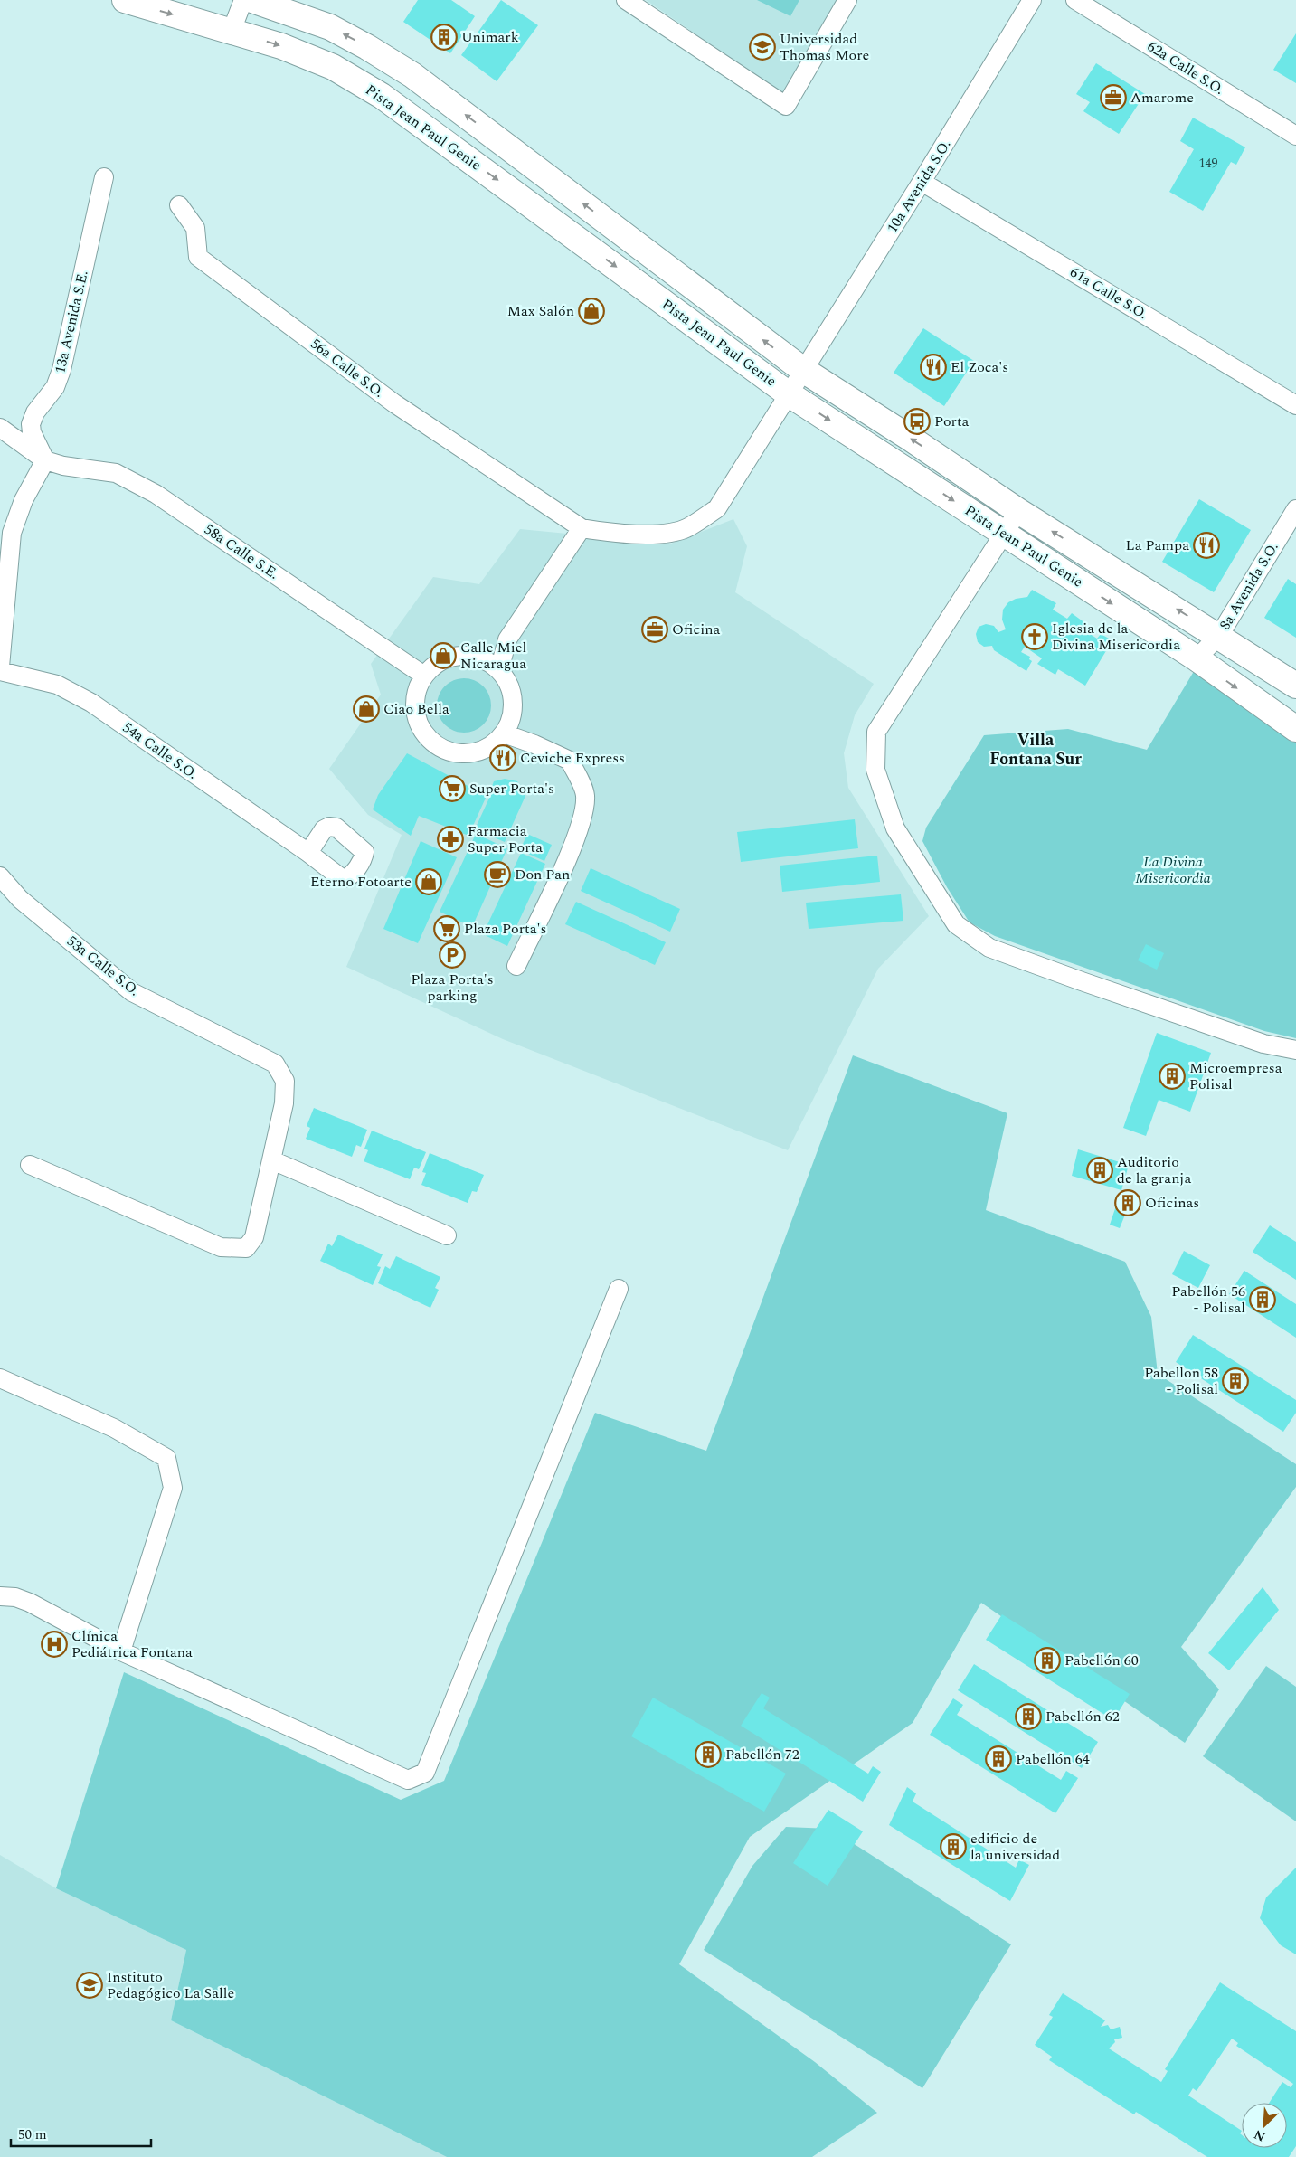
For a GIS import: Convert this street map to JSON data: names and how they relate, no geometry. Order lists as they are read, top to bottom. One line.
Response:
{"streets":{"main road":["Pista Jean Paul Genie"],"street":["62a Calle S.O.","10a Avenida S.O.","61a Calle S.O.","13a Avenida S.E.","56a Calle S.O.","58a Calle S.E.","8a Avenida S.O.","54a Calle S.O.","53a Calle S.O."]},"crossings":[["Pista Jean Paul Genie","10a Avenida S.O."],["Pista Jean Paul Genie","8a Avenida S.O."],["10a Avenida S.O.","61a Calle S.O."],["10a Avenida S.O.","56a Calle S.O."],["13a Avenida S.E.","58a Calle S.E."]],"districts":["Villa Fontana Sur"],"parks":["La Divina Misericordia"],"places":{"building":["Unimark","Microempresa Polisal","Auditorio de la granja","Oficinas","Pabellón 56 - Polisal","Pabellon 58 - Polisal","Pabellón 60","Pabellón 62","Pabellón 72","Pabellón 64","edificio de la universidad"],"school or university":["Universidad Thomas More","Instituto Pedagógico La Salle"],"office":["Amarome","Oficina"],"shop":["Max Salón","Calle Miel Nicaragua","Ciao Bella","Eterno Fotoarte"],"restaurant":["El Zoca's","La Pampa","Ceviche Express"],"bus stop":["Porta"],"church":["Iglesia de la Divina Misericordia"],"supermarket":["Super Porta's","Plaza Porta's"],"pharmacy":["Farmacia Super Porta"],"cafe":["Don Pan"],"parking":["Plaza Porta's parking"],"hospital":["Clínica Pediátrica Fontana"]},"house_numbers":["149"],"scale_bar":"50 m","north":"bottom left"}
